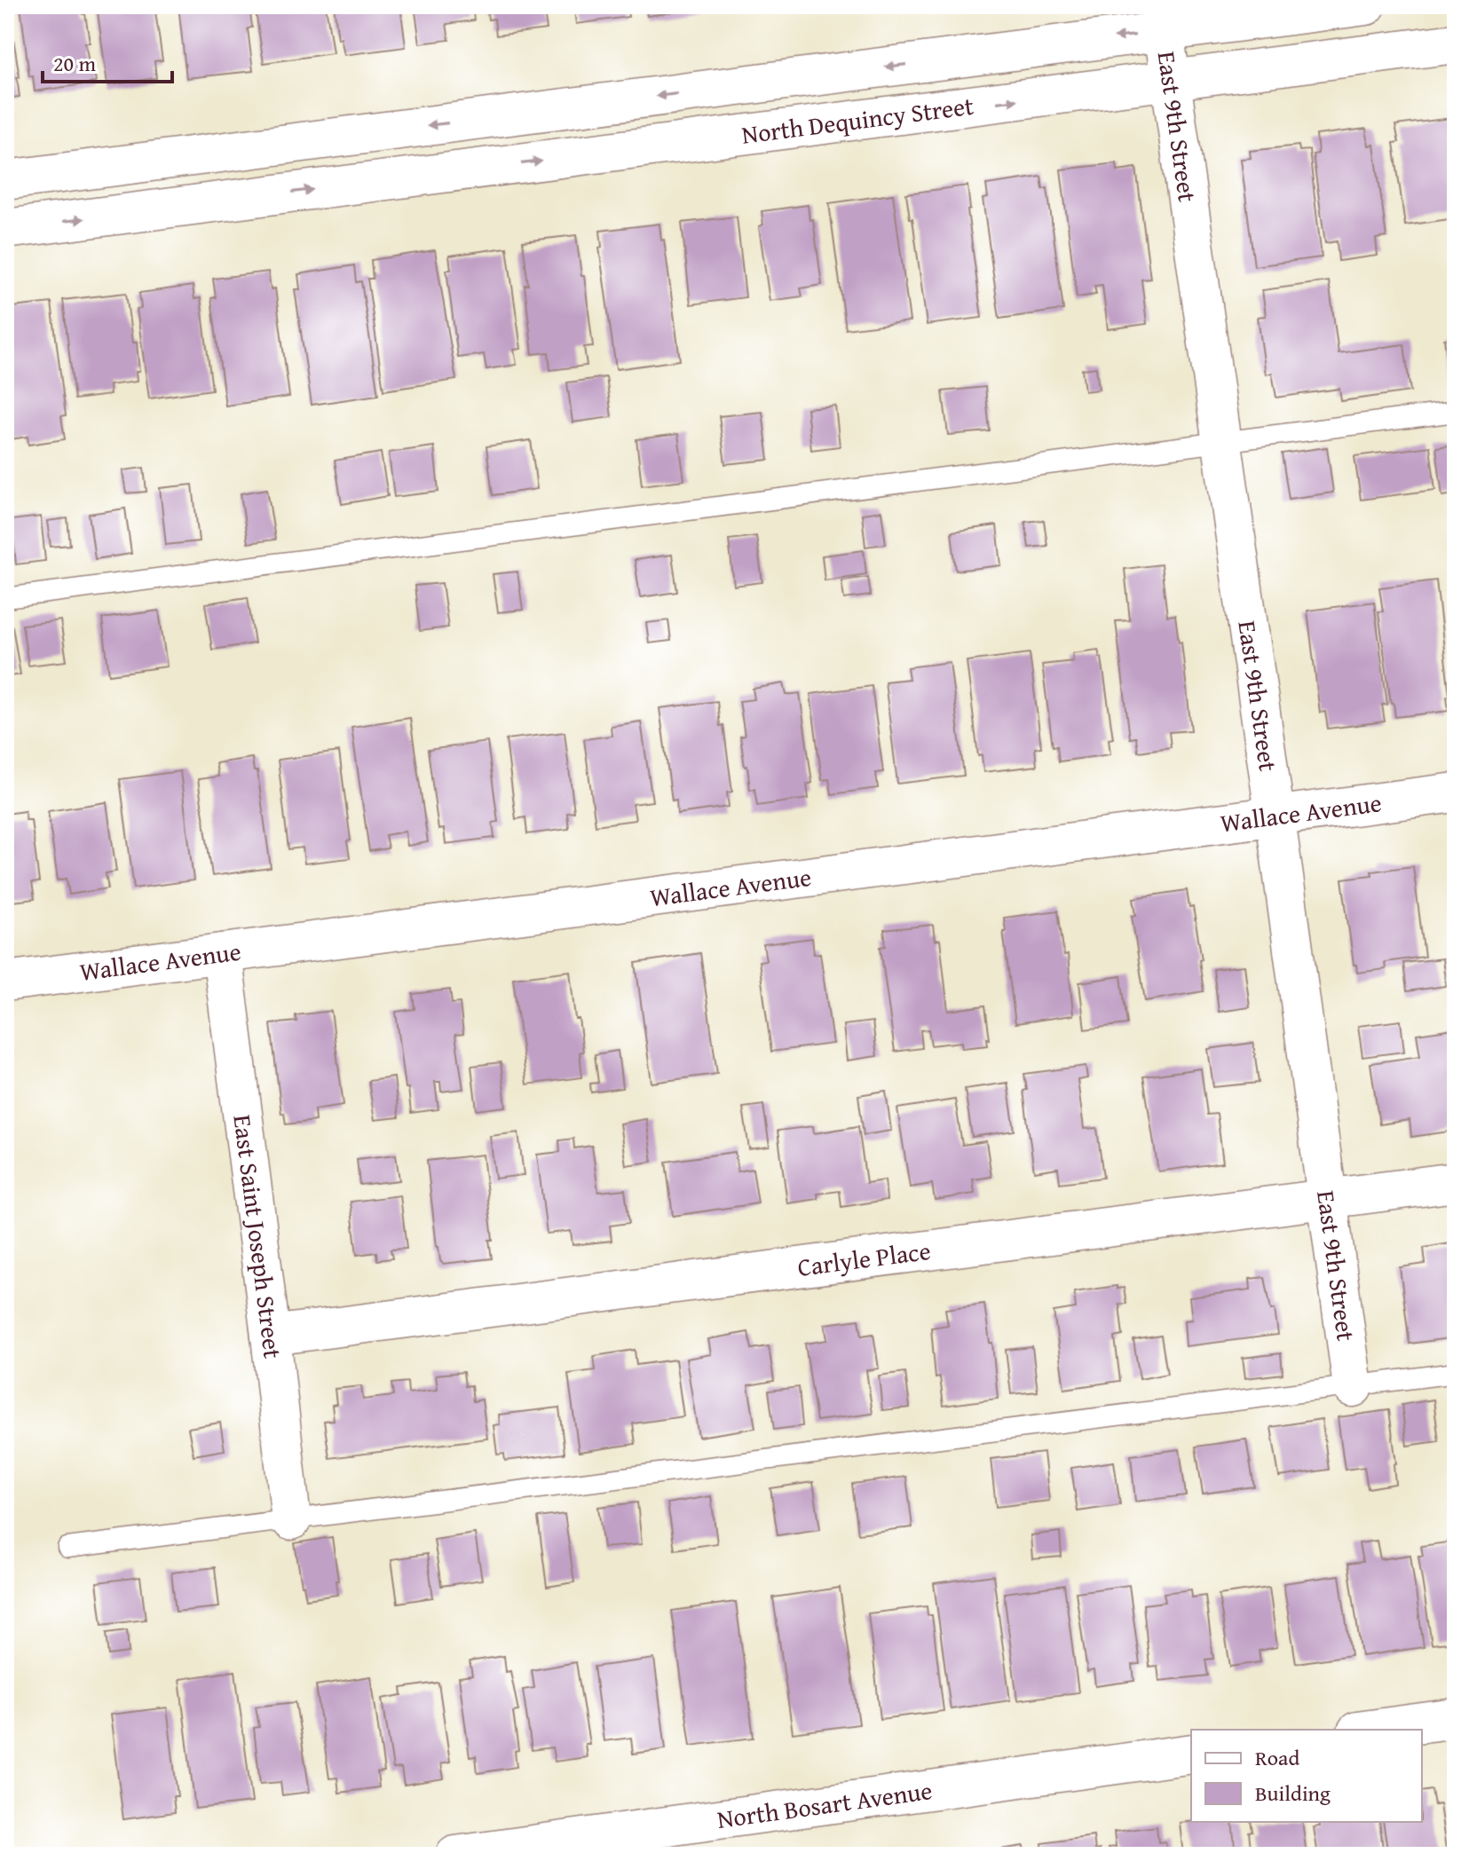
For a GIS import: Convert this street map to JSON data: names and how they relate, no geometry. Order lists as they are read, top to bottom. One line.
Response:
{"streets":{"street":["North Dequincy Street","East 9th Street","Wallace Avenue","East Saint Joseph Street","Carlyle Place","North Bosart Avenue"]},"crossings":[["North Dequincy Street","East 9th Street"],["East 9th Street","Wallace Avenue"],["East 9th Street","Carlyle Place"],["Wallace Avenue","East Saint Joseph Street"],["East Saint Joseph Street","Carlyle Place"]],"legend":["Road","Building"],"scale_bar":"20 m"}
